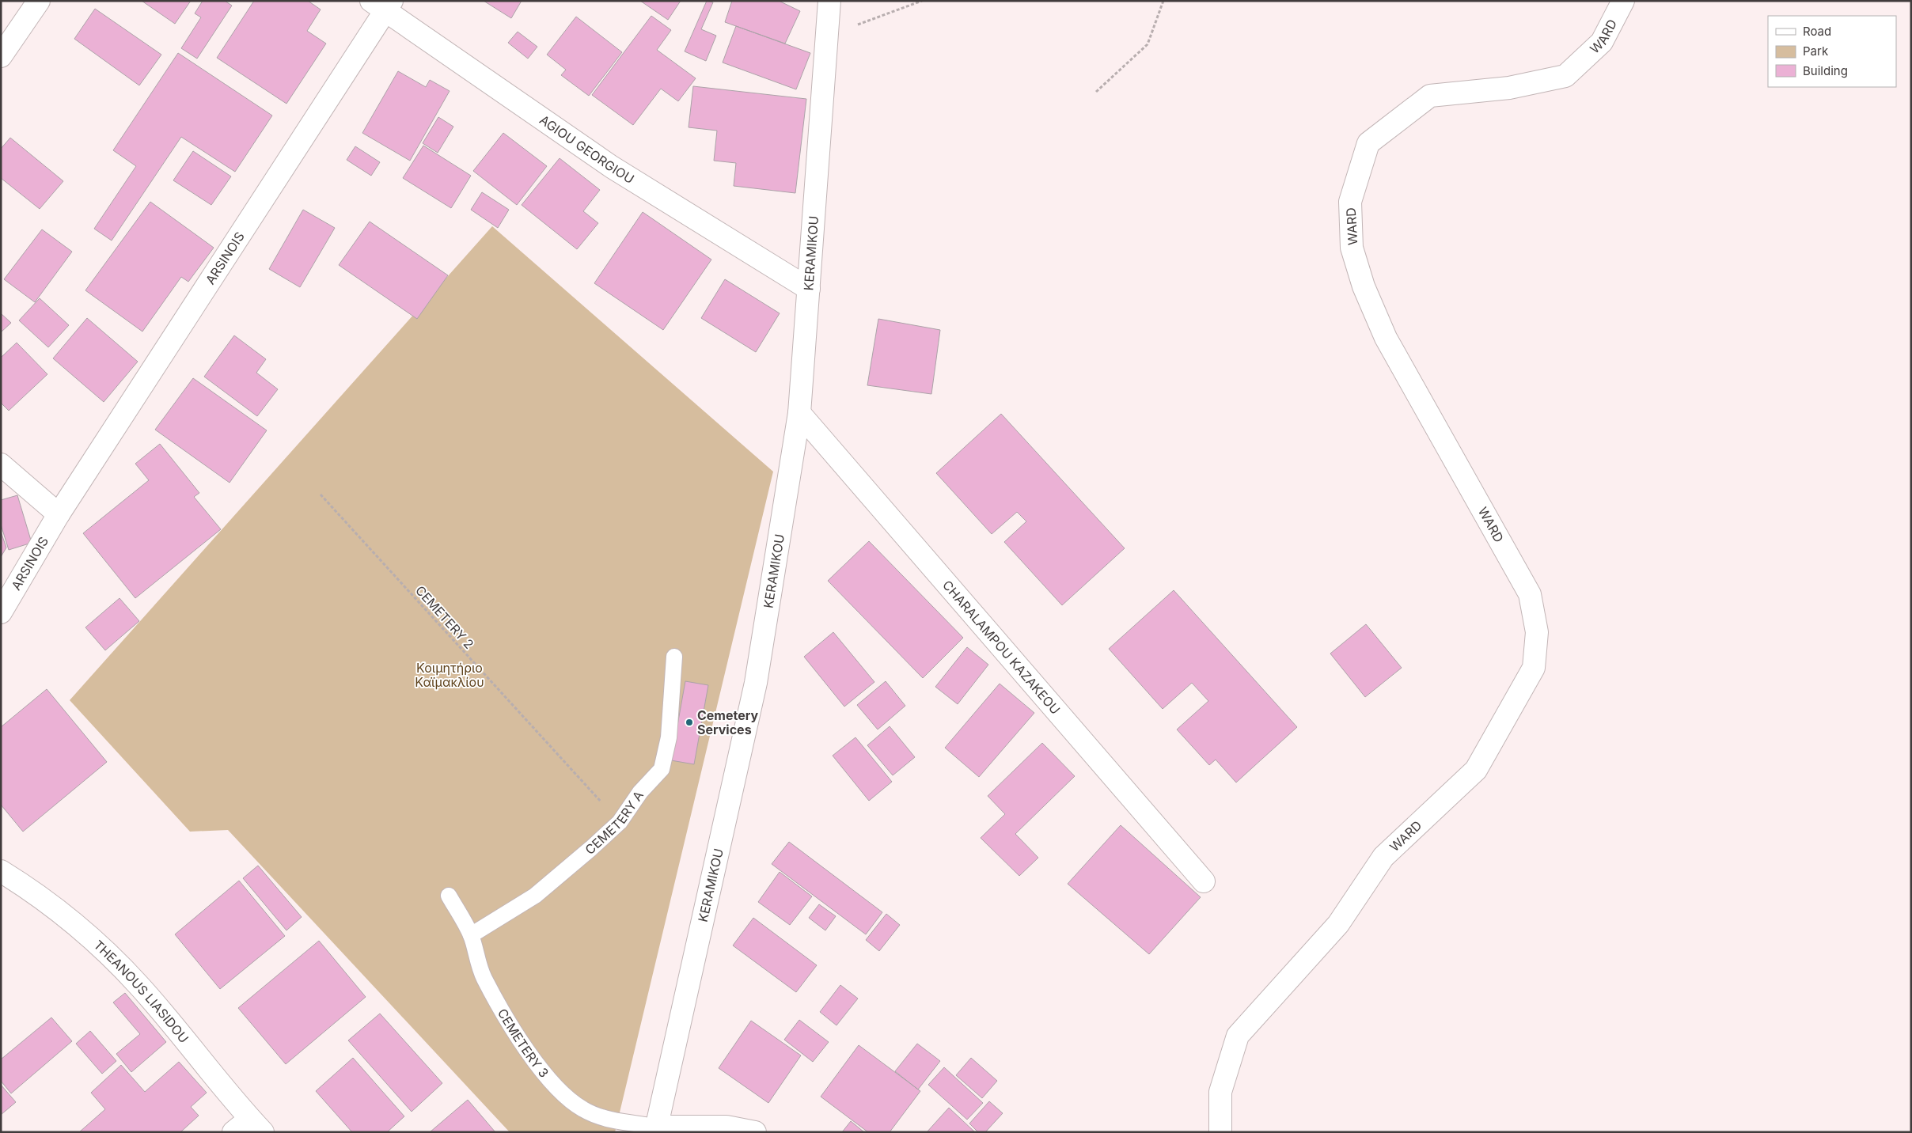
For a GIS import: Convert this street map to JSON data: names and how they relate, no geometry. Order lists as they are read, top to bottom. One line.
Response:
{"streets":{"street":["WARD","AGIOU GEORGIOU","KERAMIKOU","ARSINOIS","CHARALAMPOU KAZAKEOU","THEANOUS LIASIDOU"],"lane":["CEMETERY A","CEMETERY 3"],"path":["CEMETERY 2"]},"crossings":[["AGIOU GEORGIOU","KERAMIKOU"],["AGIOU GEORGIOU","ARSINOIS"],["KERAMIKOU","CHARALAMPOU KAZAKEOU"],["KERAMIKOU","CEMETERY 3"],["CEMETERY 2","CEMETERY A"],["CEMETERY A","CEMETERY 3"]],"parks":["Κοιμητήριο Καϊμακλίου"],"places":["Cemetery Services"],"legend":["Road","Park","Building"]}
